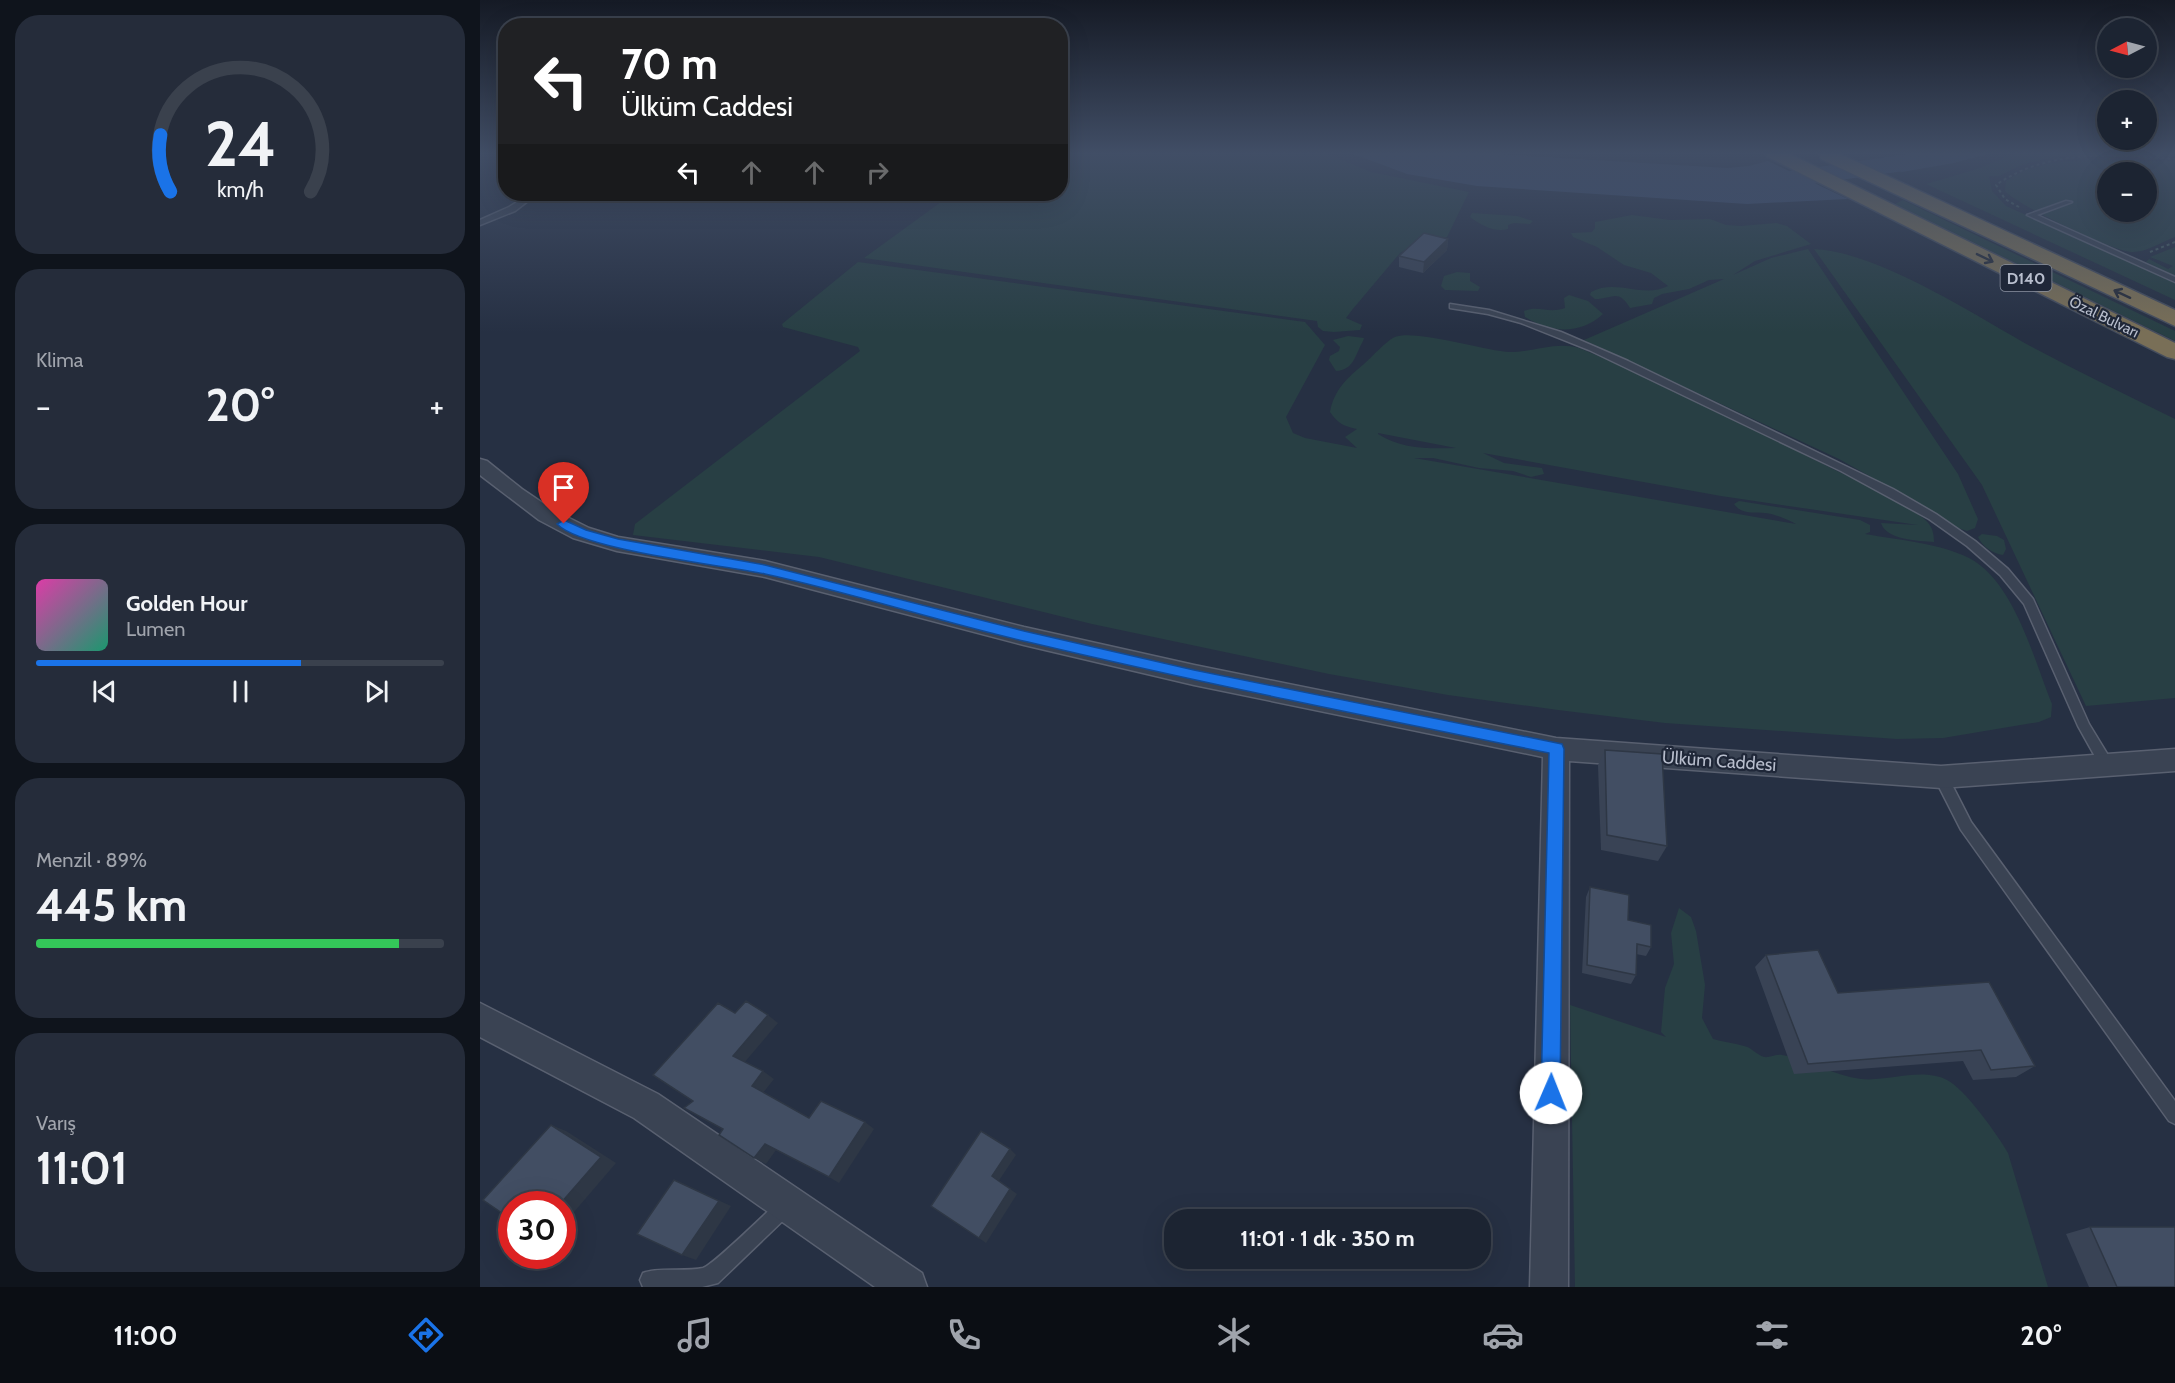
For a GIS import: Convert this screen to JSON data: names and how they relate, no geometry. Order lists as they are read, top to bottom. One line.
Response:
{"streets":{"highway":["D140","Özal Bulvarı"],"street":["Ülküm Caddesi"]},"north":"left","page":{"map_buttons":["+","−"],"turn":["70 m","Ülküm Caddesi"],"tile":["Klima",["Menzil · 89%","445 km"],["Varış","11:01"]],"heat":["−","20°","+"],"song":["Golden Hour","Lumen"],"limit":"30","trip":"11:01 · 1 dk · 350 m","tabs":["11:00","20°"],"gauge":["24","km/h"]}}
